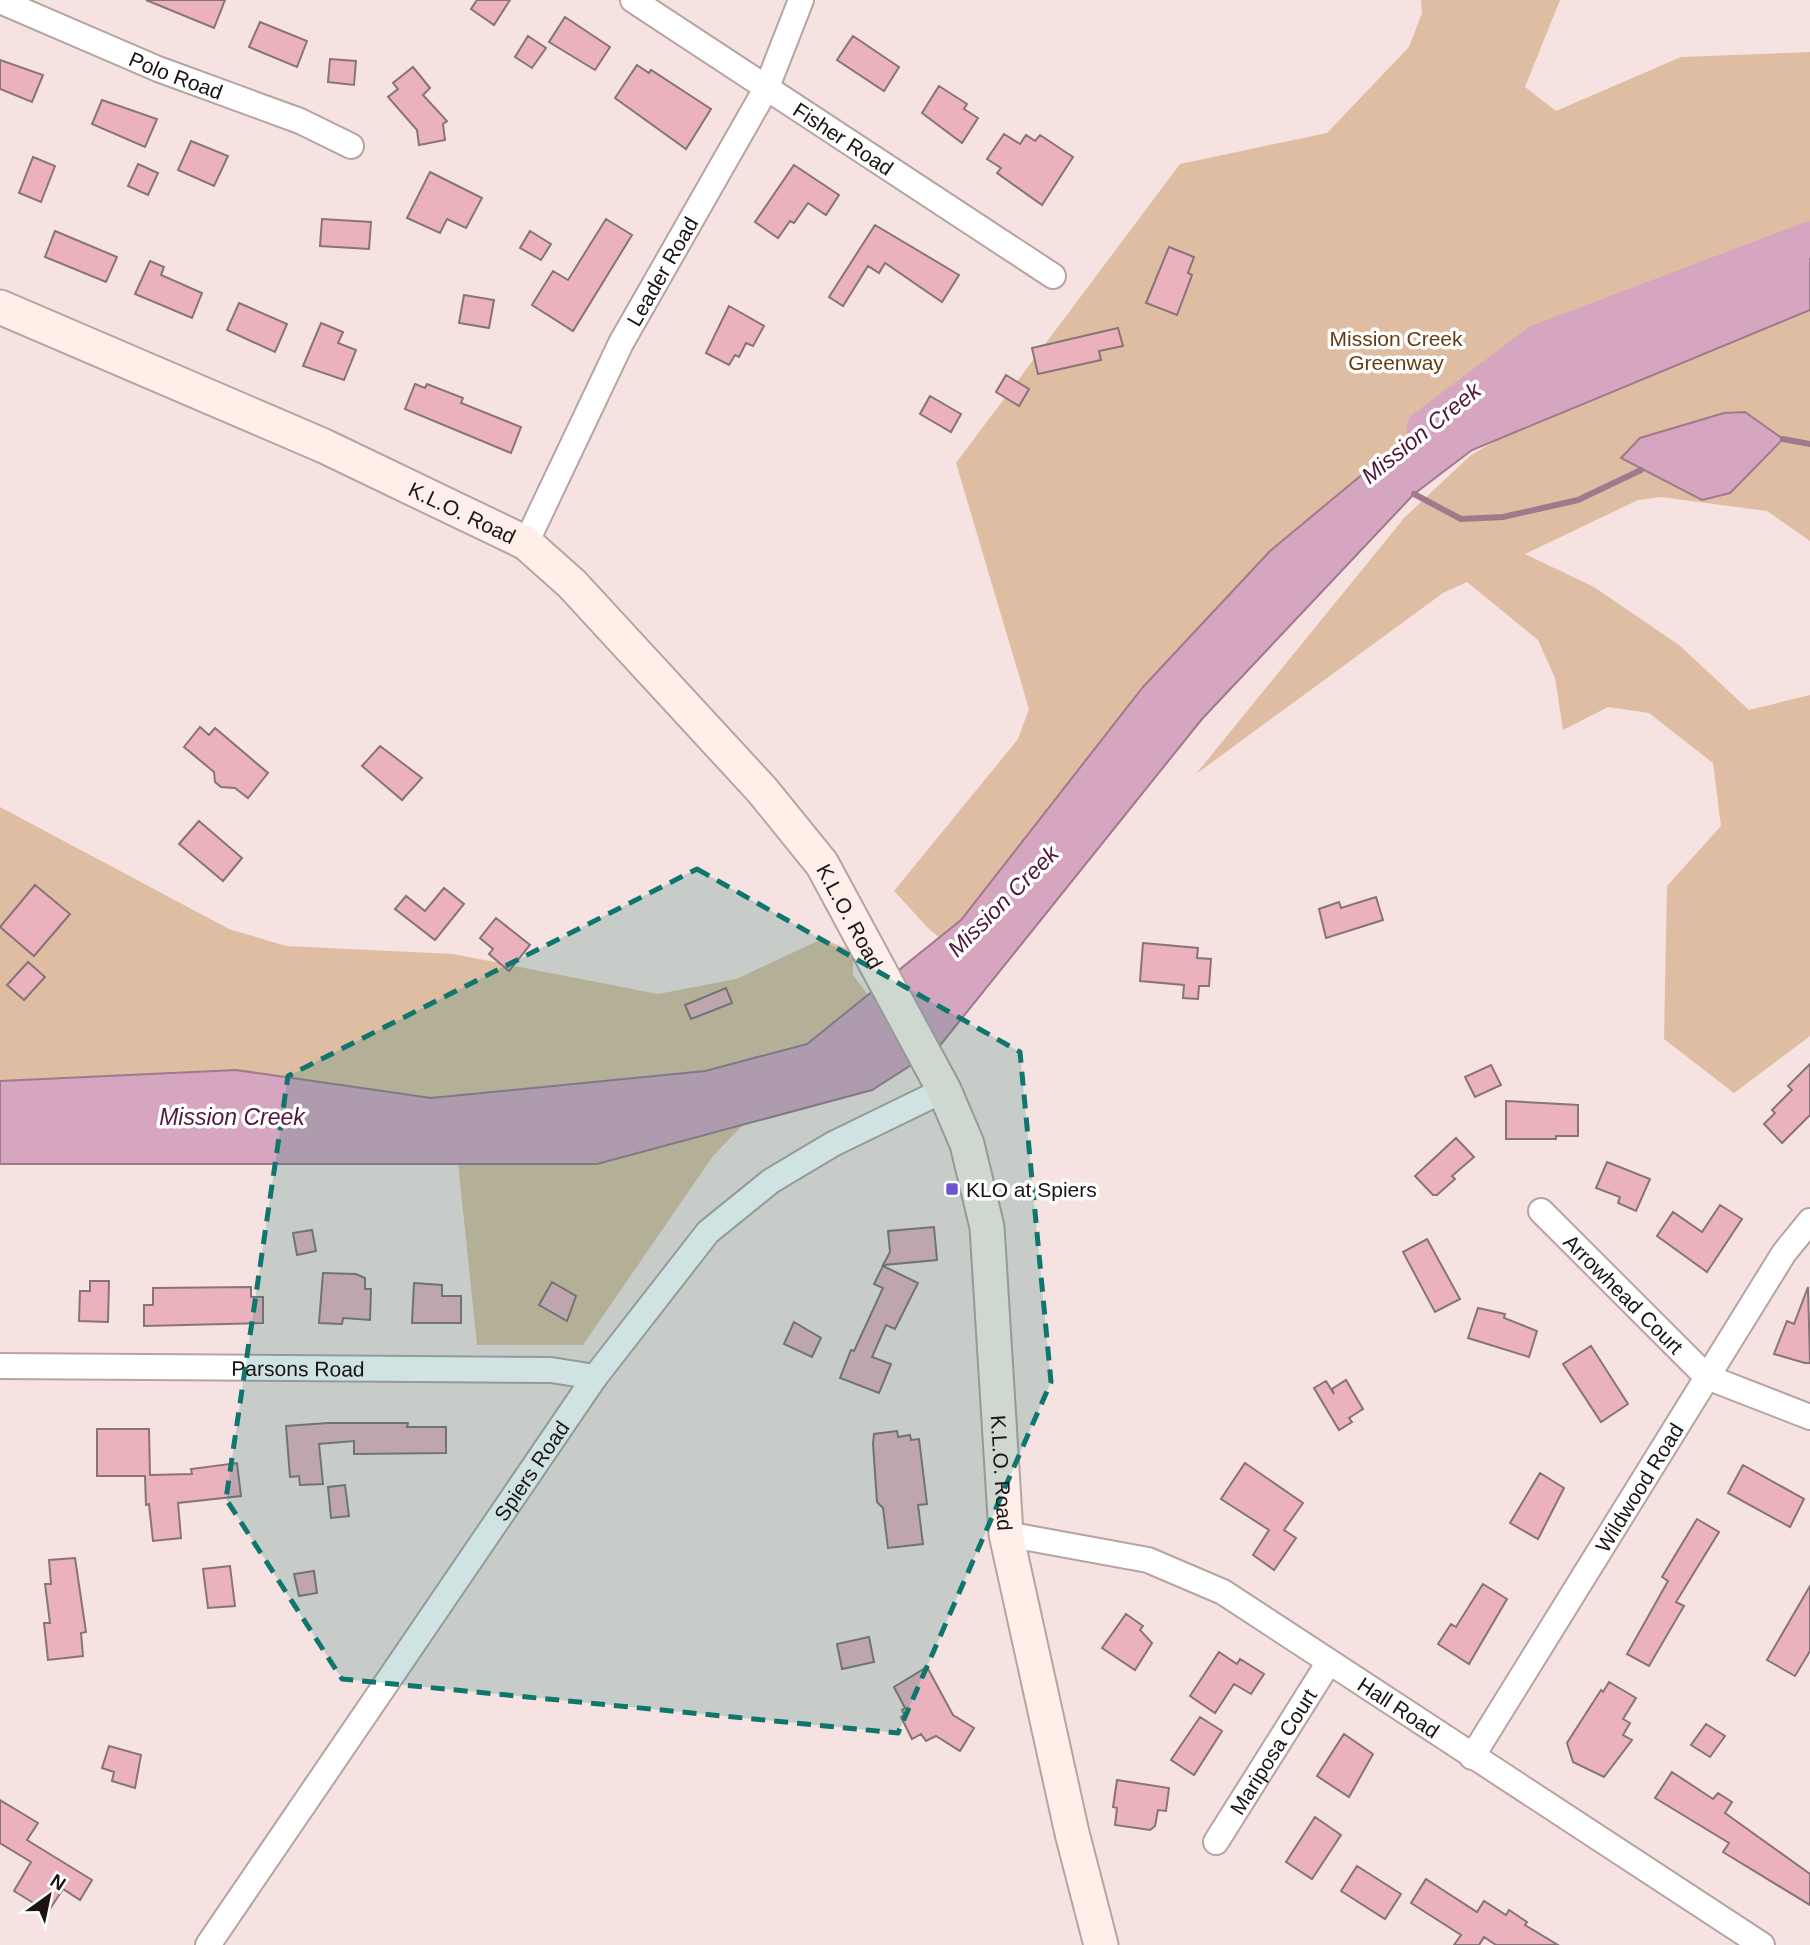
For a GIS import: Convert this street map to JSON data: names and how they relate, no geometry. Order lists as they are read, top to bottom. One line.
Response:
{"streets":{"main road":["K.L.O. Road"],"street":["Polo Road","Fisher Road","Leader Road","Arrowhead Court","Parsons Road","Spiers Road","Wildwood Road","Hall Road","Mariposa Court"]},"crossings":[["Fisher Road","Leader Road"],["Leader Road","K.L.O. Road"],["K.L.O. Road","Spiers Road"],["K.L.O. Road","Hall Road"],["Arrowhead Court","Wildwood Road"],["Parsons Road","Spiers Road"],["Wildwood Road","Hall Road"],["Hall Road","Mariposa Court"]],"water":["Mission Creek"],"parks":["Mission Creek Greenway"],"places":{"transit":["KLO at Spiers"]},"north":"top right"}
